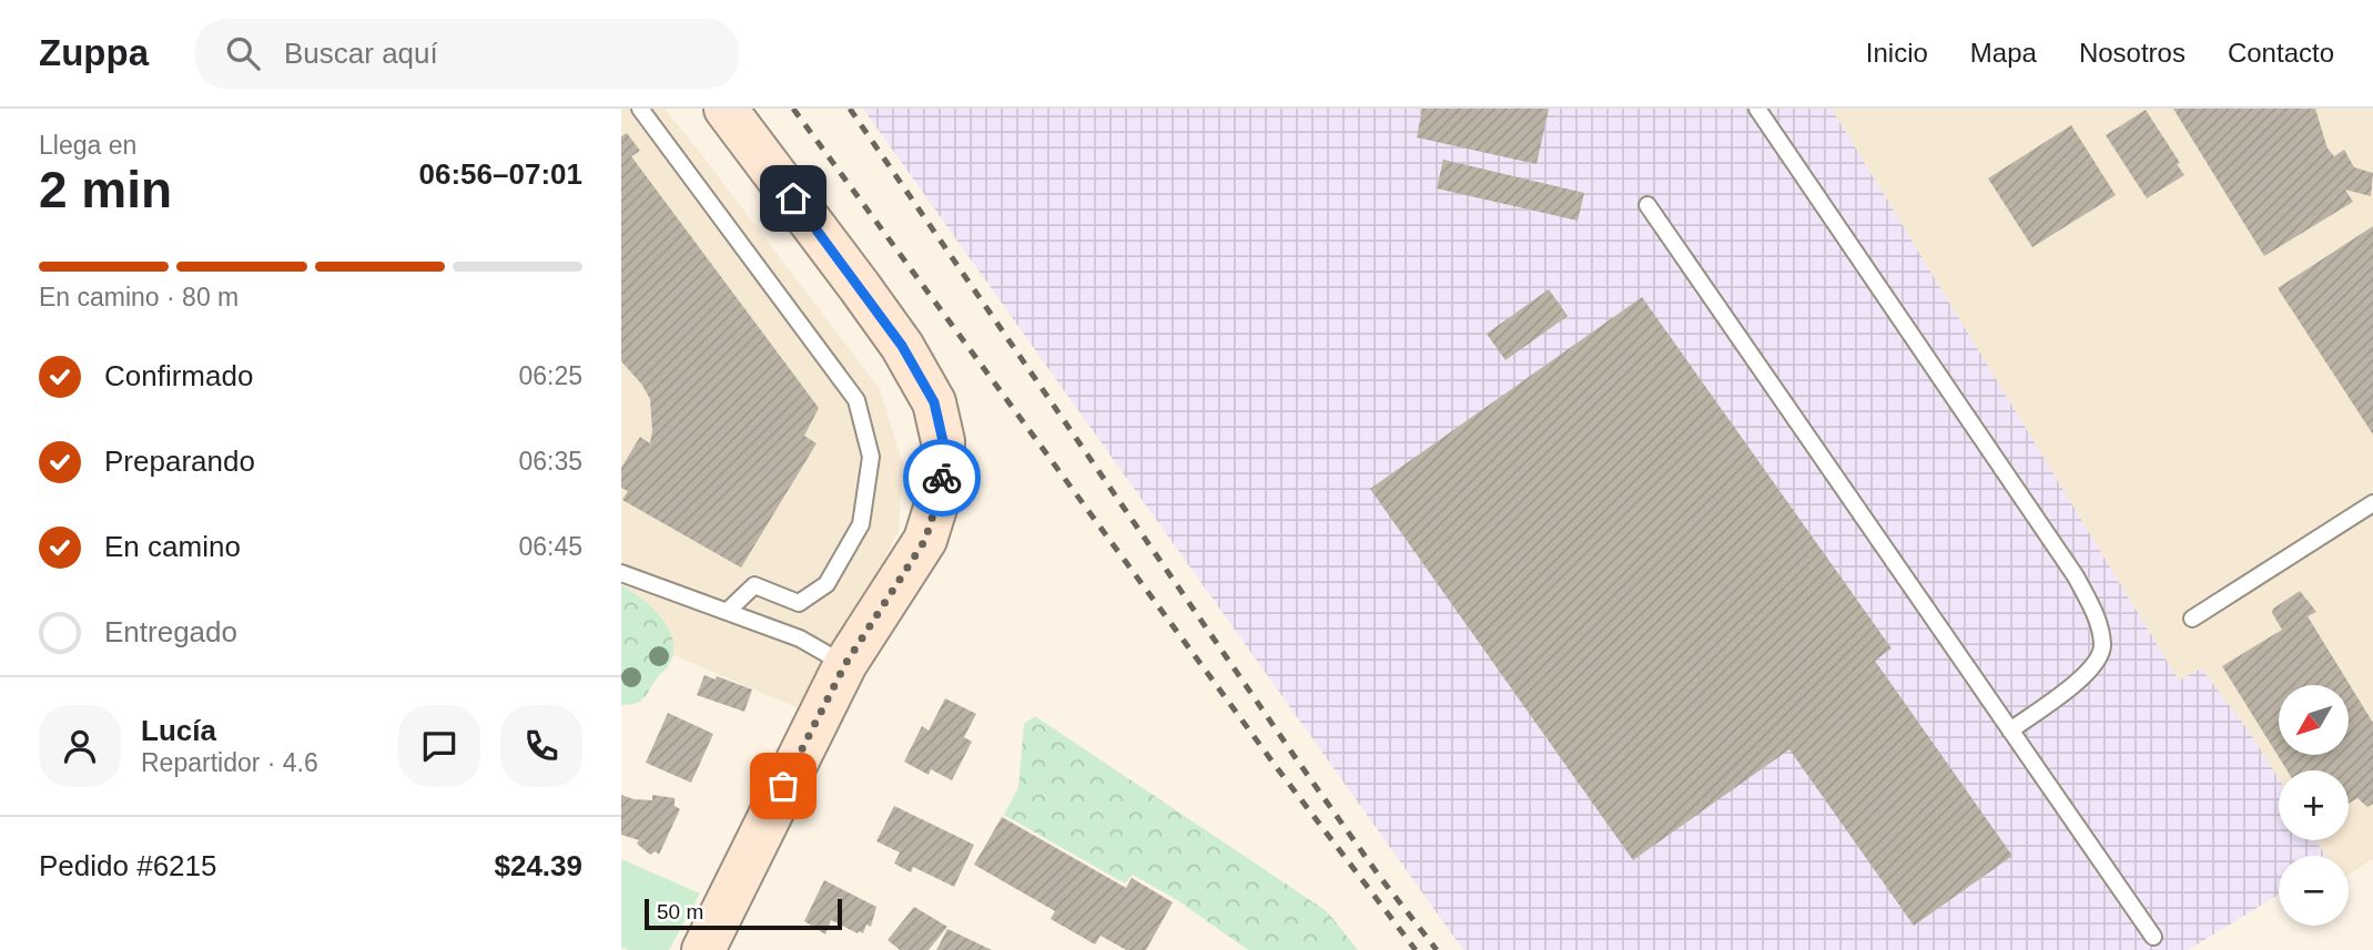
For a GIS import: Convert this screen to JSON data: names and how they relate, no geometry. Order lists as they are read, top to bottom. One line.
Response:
{"scale_bar":"50 m","north":"bottom left","page":{"header":"Zuppa","search":"Buscar aquí","nav":["Inicio","Mapa","Nosotros","Contacto"],"heading":["2 min","Llega en","06:56–07:01"],"panel":["Lucía","Repartidor · 4.6","Pedido #6215","$24.39"],"bar":"En camino · 80 m","list":[["Confirmado","06:25"],["Preparando","06:35"],["En camino","06:45"],"Entregado"],"map_buttons":["+","−"],"scale":"50 m"}}
